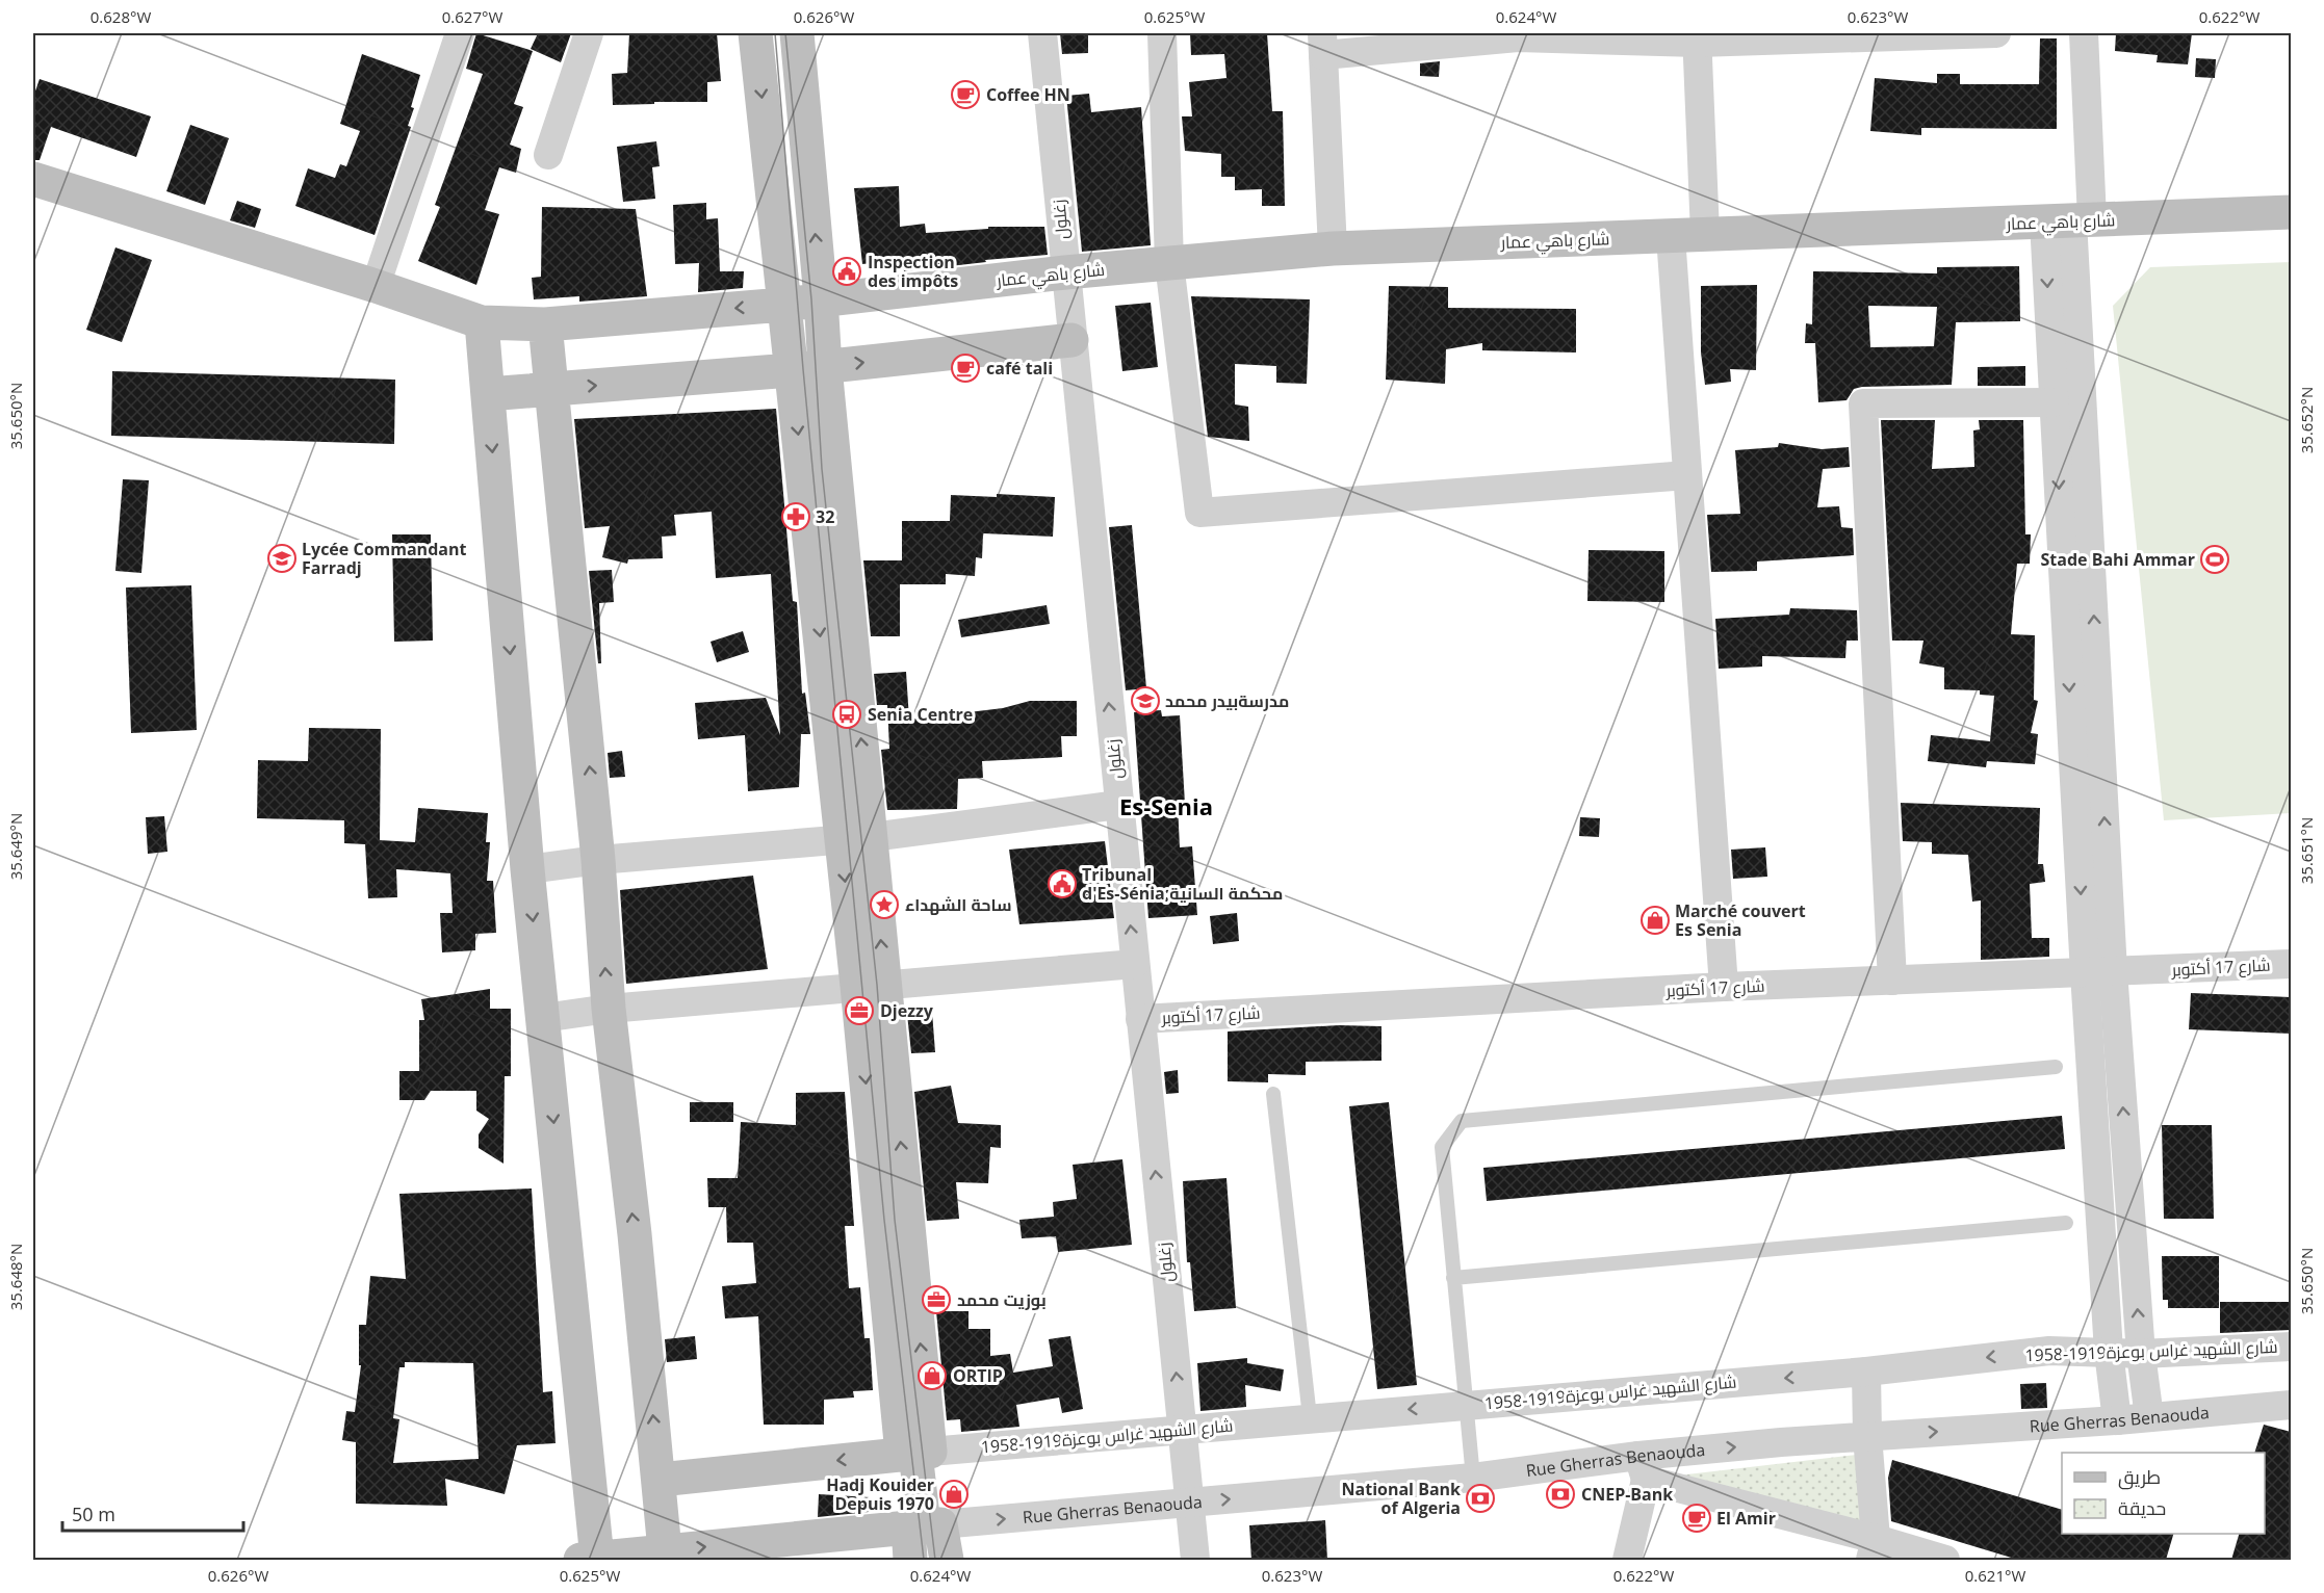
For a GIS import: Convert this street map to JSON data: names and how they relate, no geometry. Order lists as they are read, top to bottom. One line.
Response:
{"streets":{"main road":["شارع باهي عمار"],"street":["زغلول","شارع 17 أكتوبر","شارع الشهيد غراس بوعزة1919-1958","Rue Gherras Benaouda"]},"crossings":[["زغلول","شارع باهي عمار"],["زغلول","شارع 17 أكتوبر"],["زغلول","شارع الشهيد غراس بوعزة1919-1958"],["زغلول","Rue Gherras Benaouda"]],"one_way":["زغلول"],"districts":["Es-Senia"],"places":{"cafe":["Coffee HN","café tali","El Amir"],"public building":["Inspection des impôts","Tribunal d'Es-Sénia;محكمة السانية"],"pharmacy":["32"],"school or university":["Lycée Commandant Farradj","مدرسةبيدر محمد"],"sports":["Stade Bahi Ammar"],"bus stop":["Senia Centre"],"place":["ساحة الشهداء"],"shop":["Marché couvert Es Senia","ORTIP","Hadj Kouider Depuis 1970"],"office":["Djezzy","بوزيت محمد"],"bank":["CNEP-Bank","National Bank of Algeria"]},"legend":["طريق","حديقة"],"scale_bar":"50 m","coordinates":["0.628°W","0.627°W","0.626°W","0.625°W","0.624°W","0.623°W","0.622°W","35.650°N","35.652°N","35.649°N","35.651°N","35.648°N","0.621°W"]}
